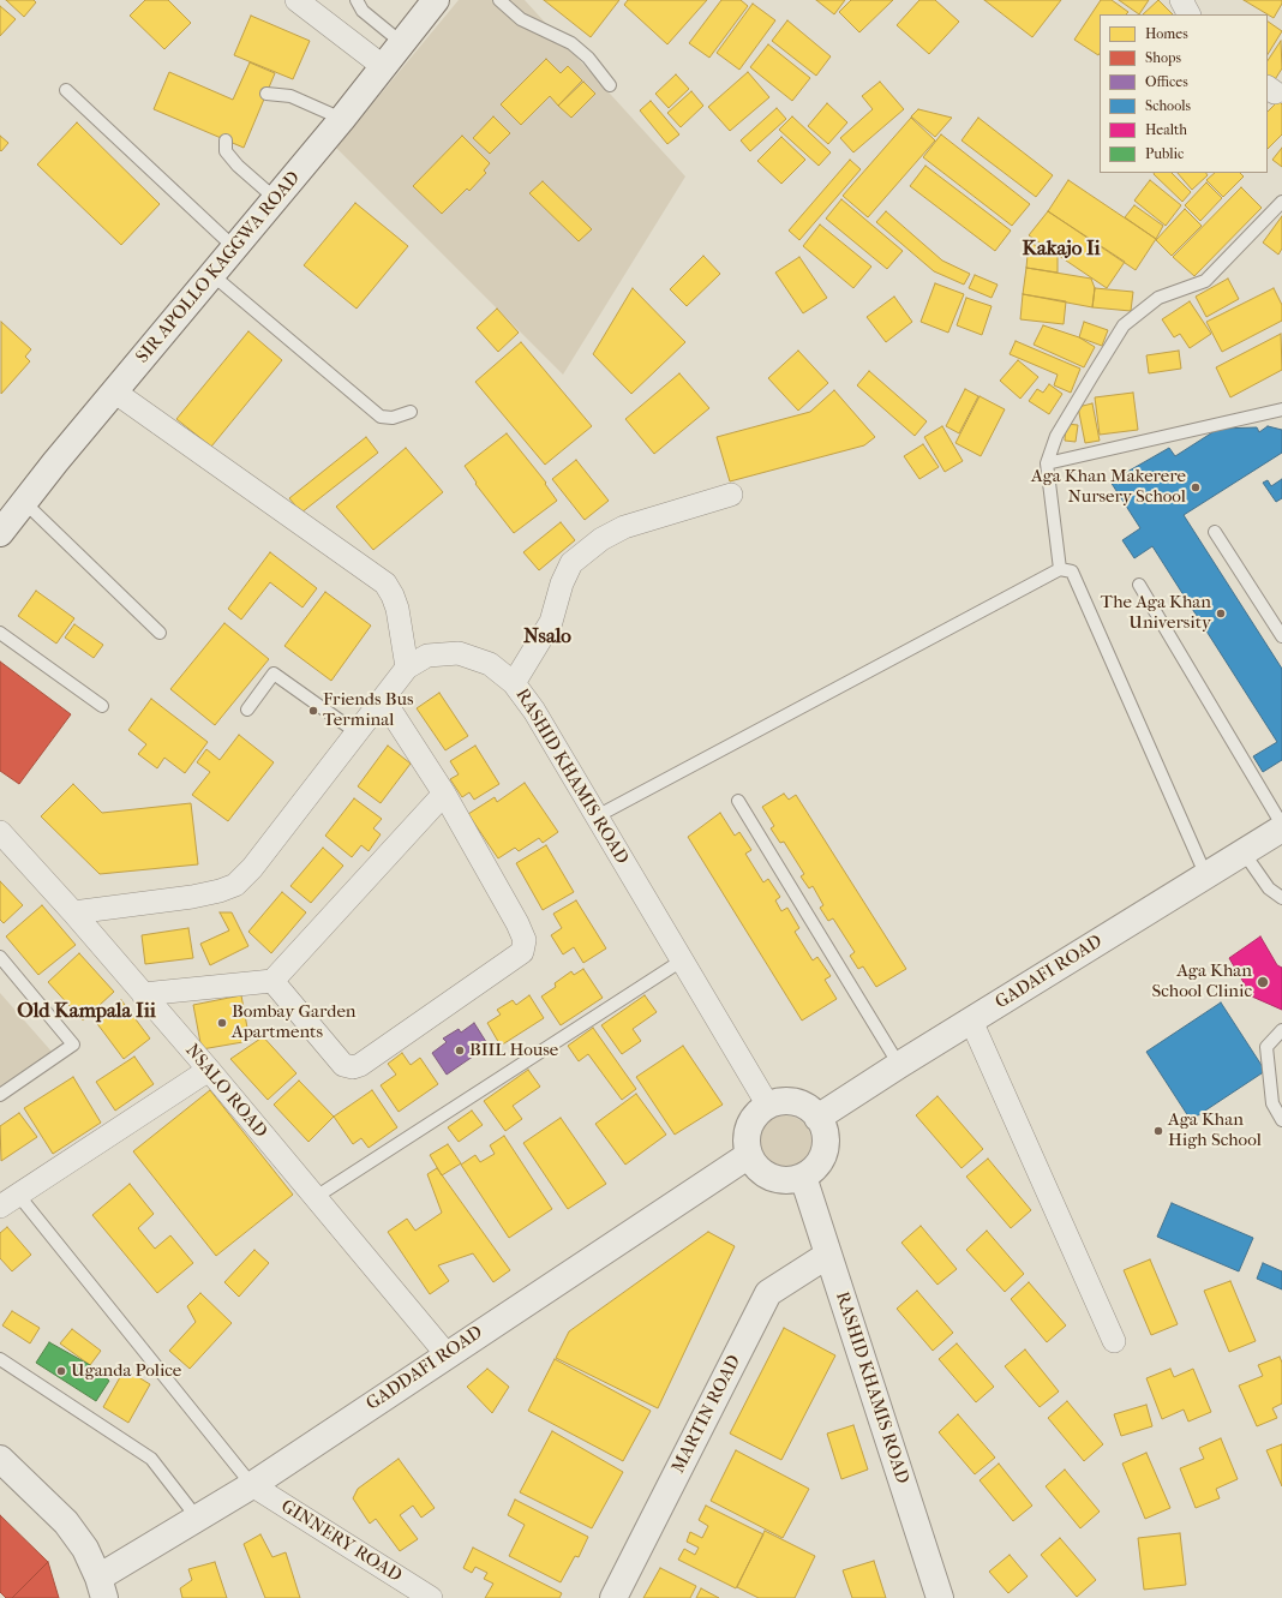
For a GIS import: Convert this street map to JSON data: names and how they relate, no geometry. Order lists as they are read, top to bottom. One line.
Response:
{"streets":{"street":["SIR APOLLO KAGGWA ROAD","RASHID KHAMIS ROAD","GADAFI ROAD","NSALO ROAD","GADDAFI ROAD","MARTIN ROAD","GINNERY ROAD"]},"crossings":[["RASHID KHAMIS ROAD","GADAFI ROAD"],["RASHID KHAMIS ROAD","NSALO ROAD"],["RASHID KHAMIS ROAD","GADDAFI ROAD"],["RASHID KHAMIS ROAD","MARTIN ROAD"],["GADAFI ROAD","GADDAFI ROAD"],["NSALO ROAD","GADDAFI ROAD"],["GADDAFI ROAD","GINNERY ROAD"]],"districts":["Kakajo Ii","Nsalo","Old Kampala Iii"],"places":["Aga Khan Makerere Nursery School","The Aga Khan University","Friends Bus Terminal","Aga Khan School Clinic","Bombay Garden Apartments","BIIL House","Aga Khan High School","Uganda Police"],"legend":["Homes","Shops","Offices","Schools","Health","Public"]}
